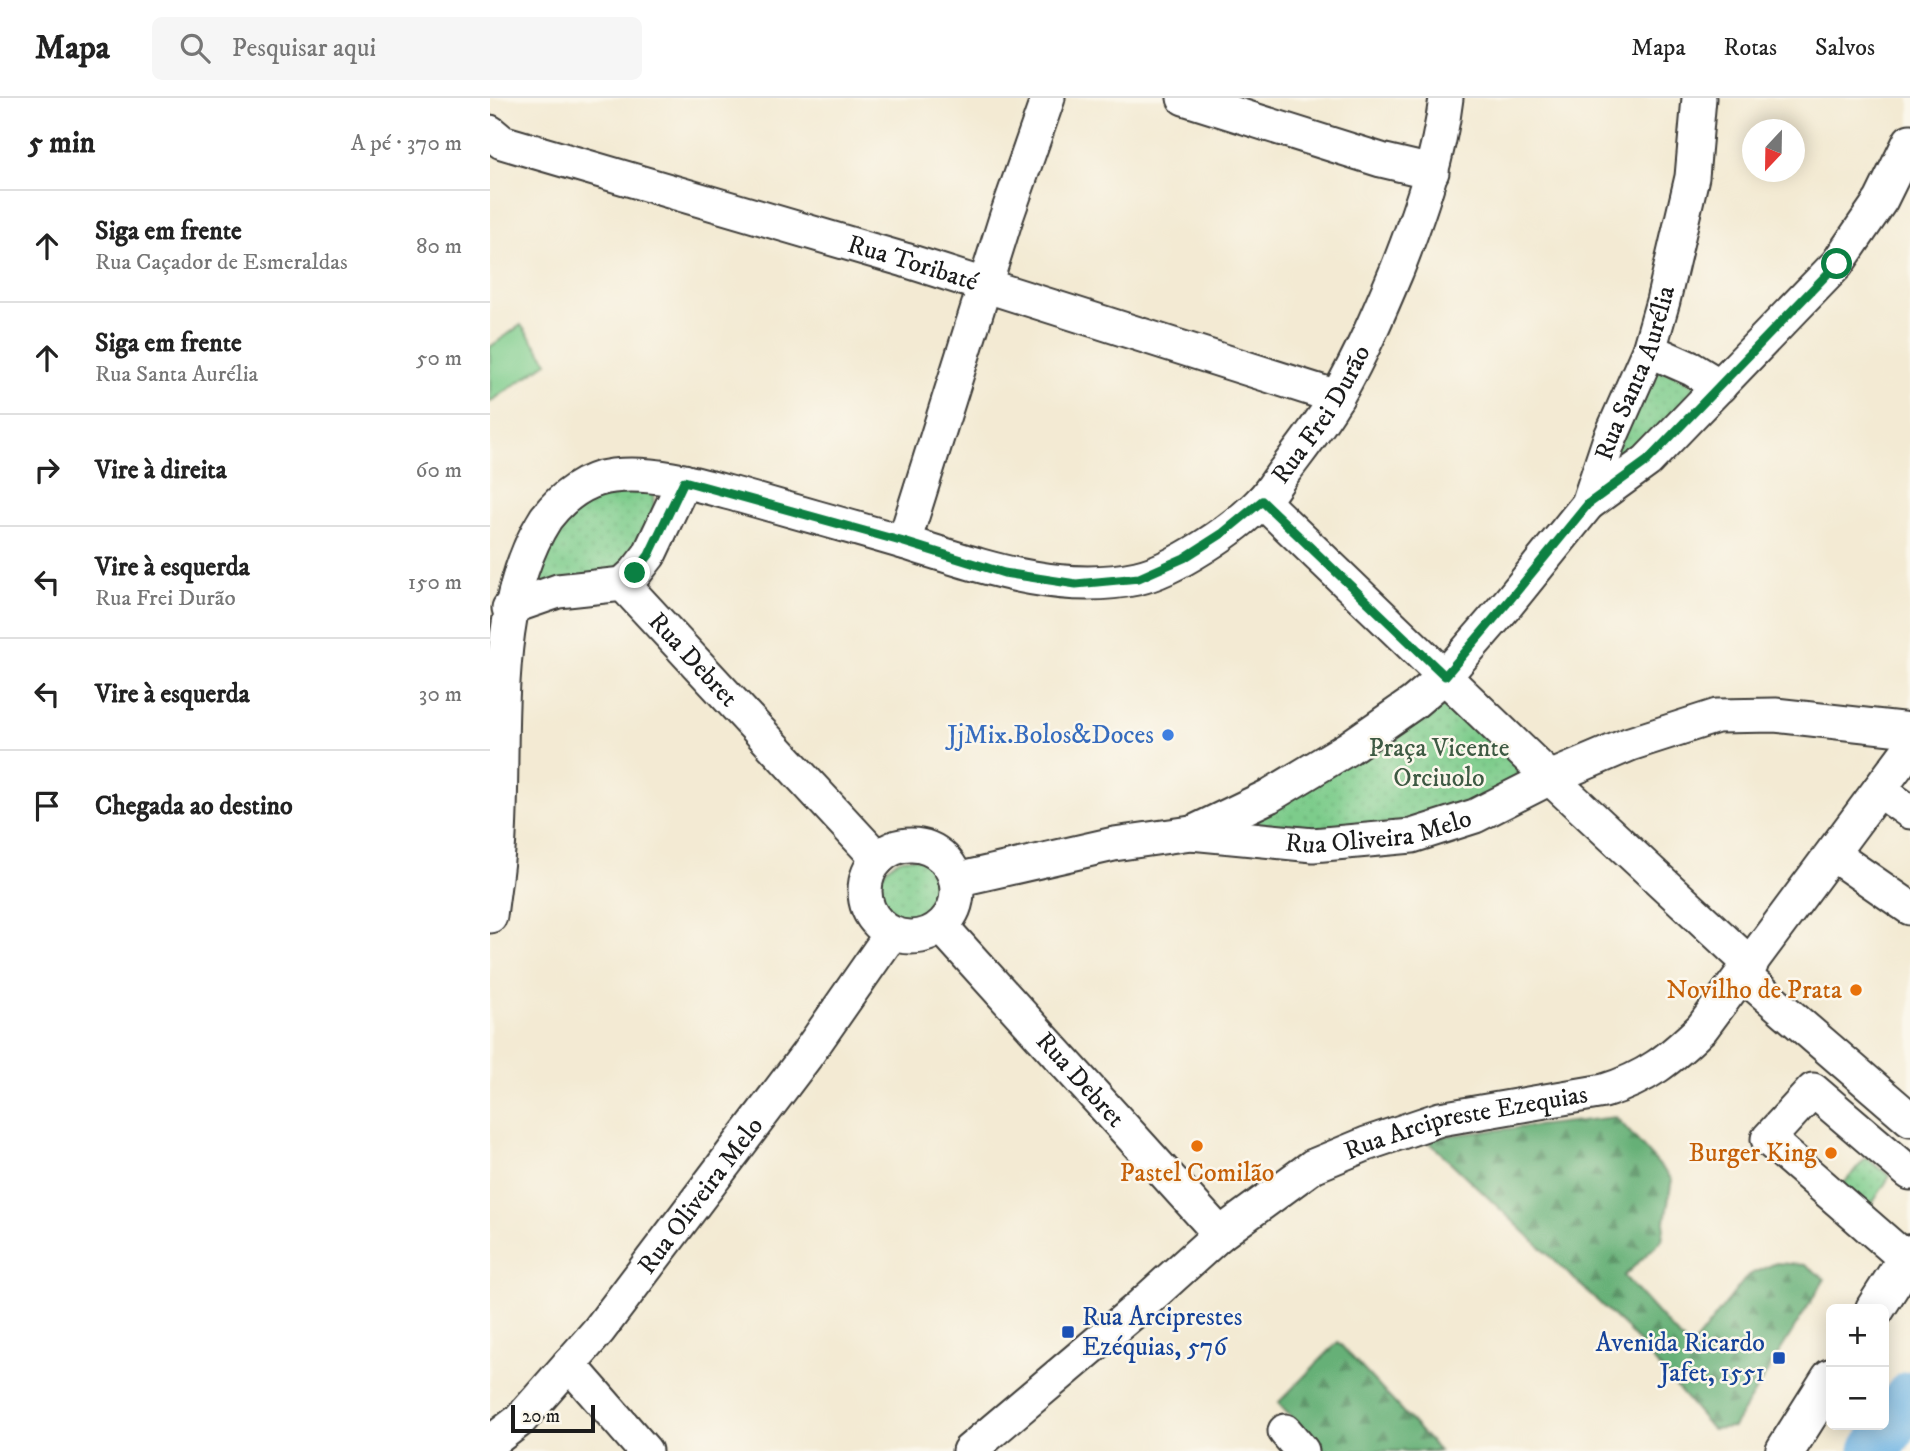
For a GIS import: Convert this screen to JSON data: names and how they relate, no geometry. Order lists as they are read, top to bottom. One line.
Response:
{"streets":{"street":["Rua Toribaté","Rua Santa Aurélia","Rua Frei Durão","Rua Debret","Rua Oliveira Melo","Rua Arcipreste Ezequias"]},"crossings":[["Rua Toribaté","Rua Frei Durão"],["Rua Santa Aurélia","Rua Oliveira Melo"],["Rua Debret","Rua Oliveira Melo"],["Rua Debret","Rua Arcipreste Ezequias"]],"parks":["Praça Vicente Orciuolo"],"places":{"other":["JjMix.Bolos&Doces","Novilho de Prata","Pastel Comilão","Burger King"],"transit":["Rua Arciprestes Ezéquias, 576","Avenida Ricardo Jafet, 1551"]},"scale_bar":"20 m","north":"bottom","page":{"header":"Mapa","search":"Pesquisar aqui","nav":["Mapa","Rotas","Salvos"],"heading":["5 min","A pé · 370 m"],"list":[["Siga em frente","Rua Caçador de Esmeraldas","80 m"],["Siga em frente","Rua Santa Aurélia","50 m"],["Vire à direita","60 m"],["Vire à esquerda","Rua Frei Durão","150 m"],["Vire à esquerda","30 m"],"Chegada ao destino"],"map_buttons":["+","−"],"scale":"20 m"}}
